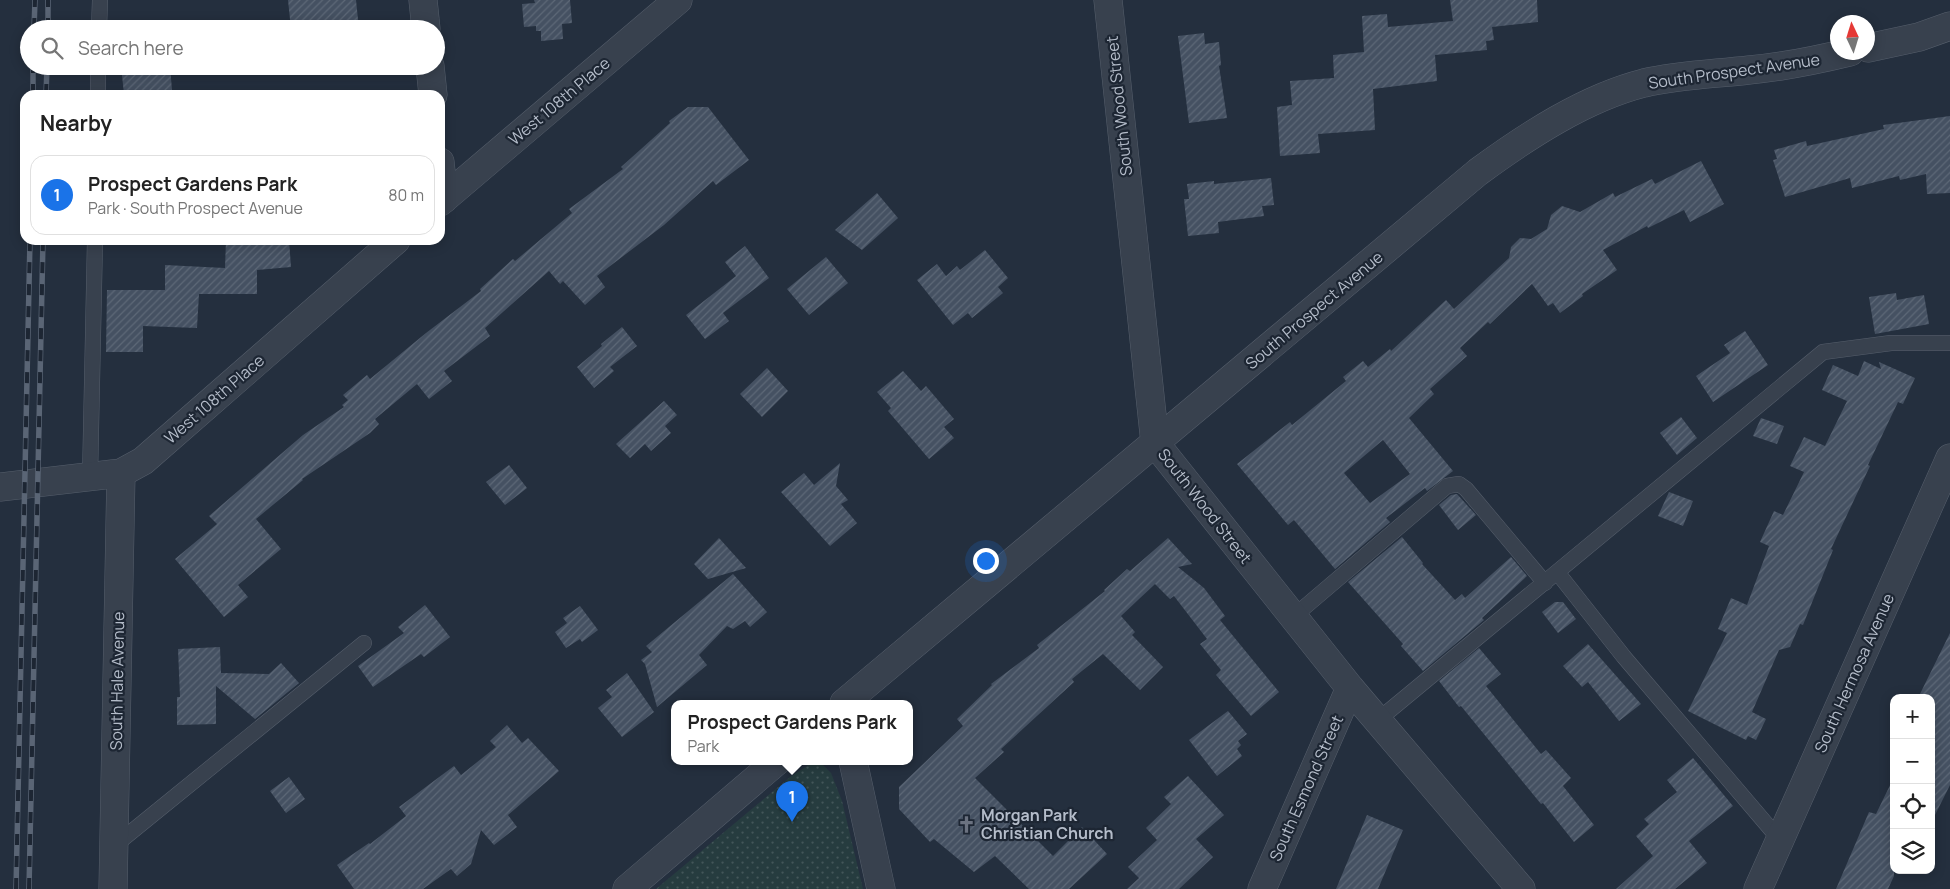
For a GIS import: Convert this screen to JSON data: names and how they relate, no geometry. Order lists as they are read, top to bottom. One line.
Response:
{"streets":{"street":["South Prospect Avenue","West 108th Place","South Wood Street","South Hermosa Avenue","South Hale Avenue","South Esmond Street"]},"crossings":[["South Prospect Avenue","South Wood Street"],["West 108th Place","South Hale Avenue"],["South Wood Street","South Esmond Street"]],"places":{"church":["Morgan Park Christian Church"]},"north":"top","page":{"search":"Search here","heading":"Nearby","list":[{"mark":"1","name":"Prospect Gardens Park","note":"Park · South Prospect Avenue","value":"80 m"}],"map_buttons":["+","−"],"popup":["Prospect Gardens Park","Park"],"pins":"1"}}
